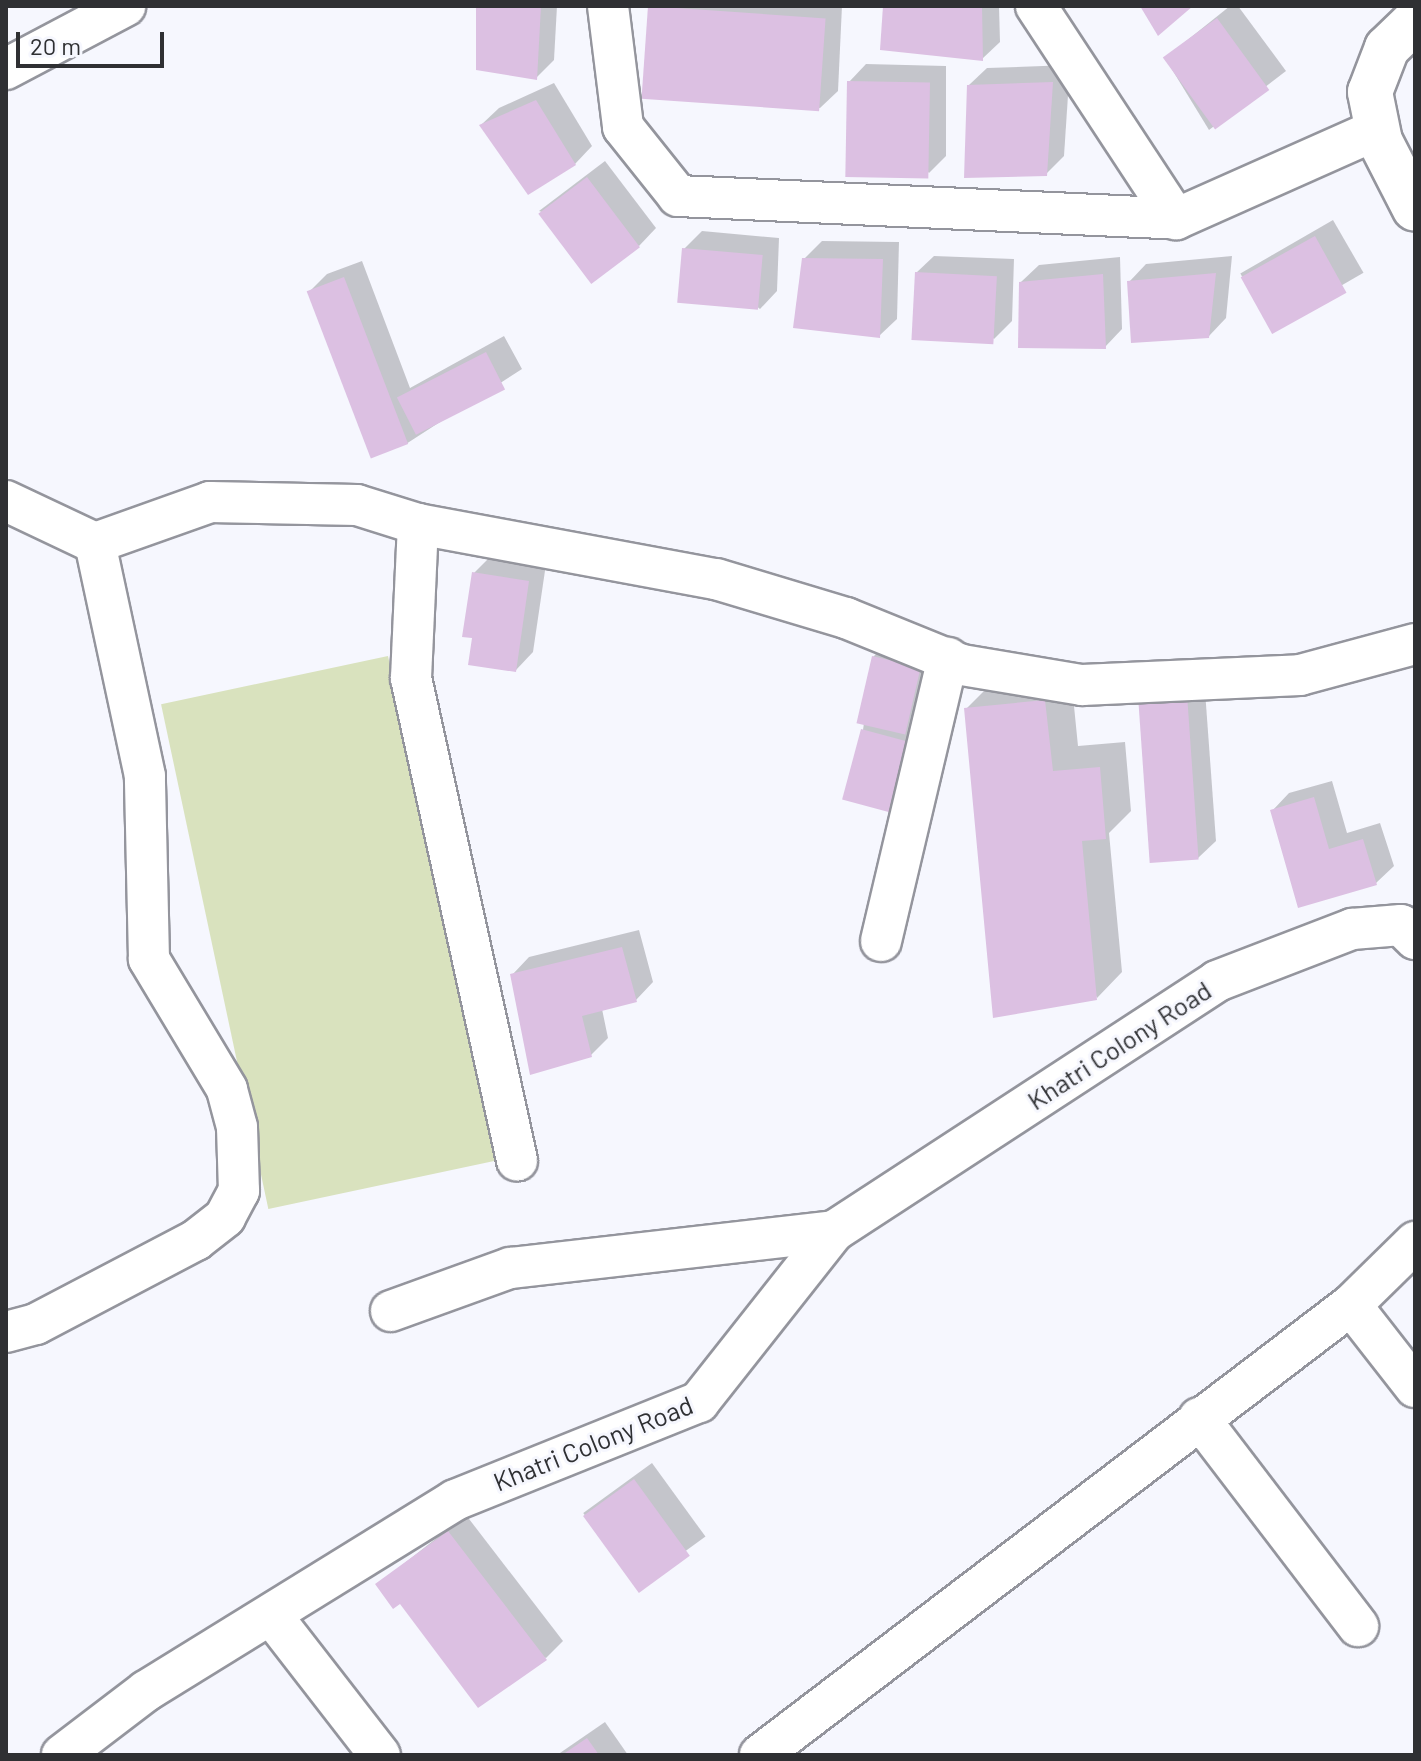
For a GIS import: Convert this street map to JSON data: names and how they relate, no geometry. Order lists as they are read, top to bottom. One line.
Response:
{"streets":{"street":["Khatri Colony Road"]},"scale_bar":"20 m"}
